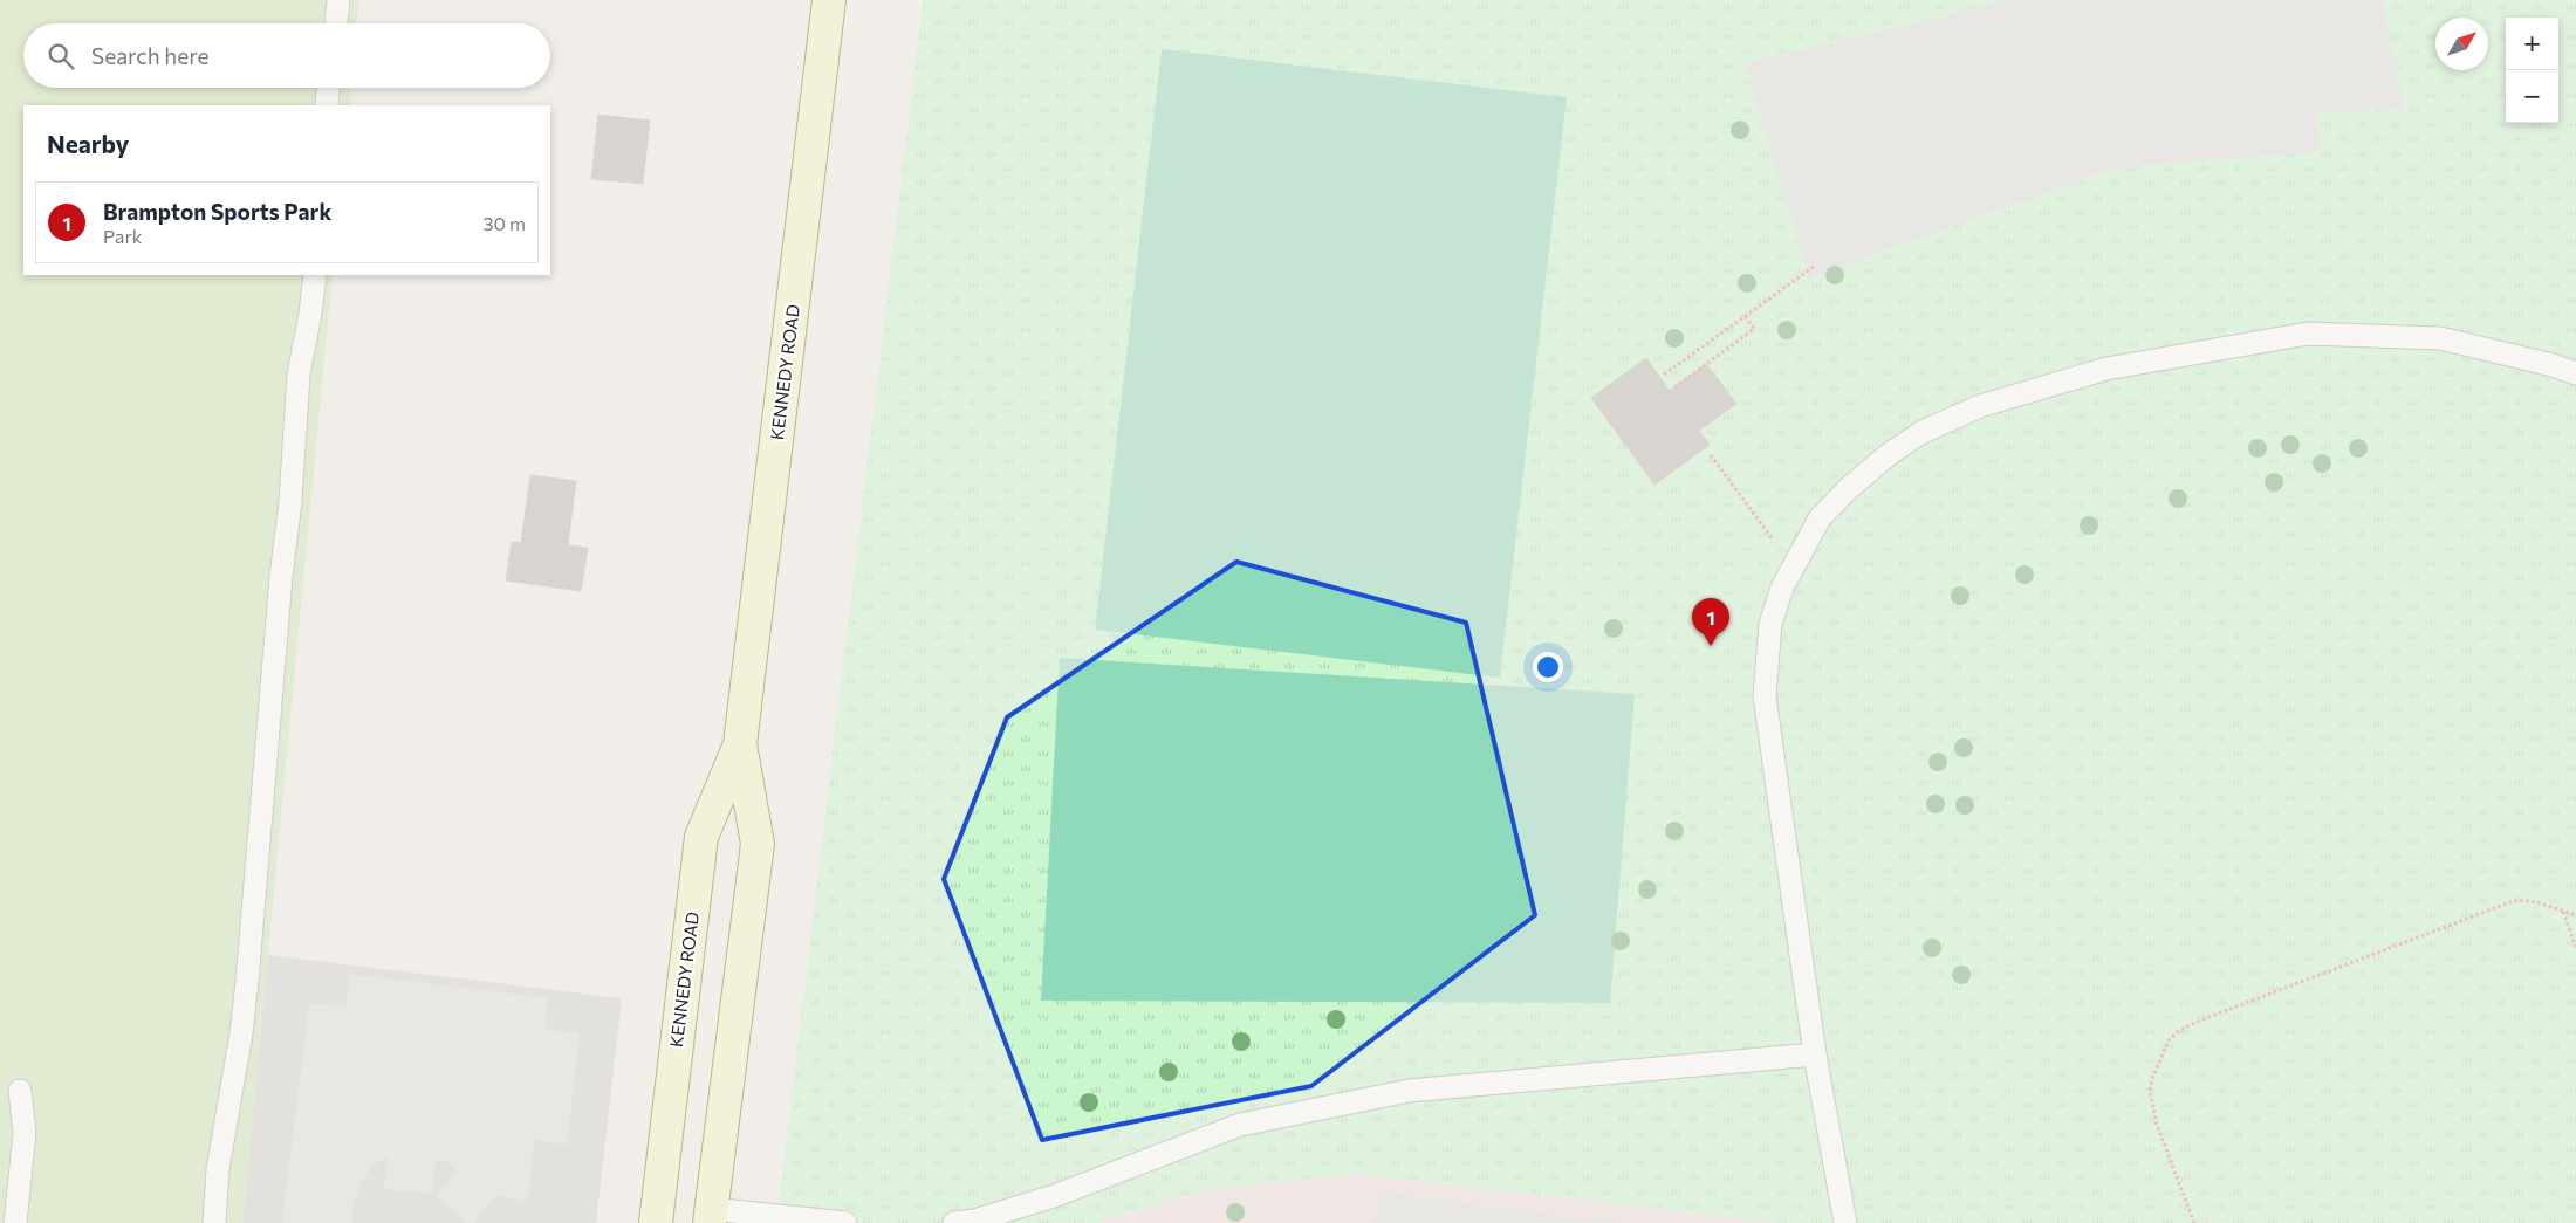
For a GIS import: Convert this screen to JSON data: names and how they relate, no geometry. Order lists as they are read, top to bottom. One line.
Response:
{"streets":{"main road":["KENNEDY ROAD"]},"north":"top right","page":{"map_buttons":["+","−"],"search":"Search here","heading":"Nearby","list":[{"mark":"1","name":"Brampton Sports Park","note":"Park","value":"30 m"}],"pins":"1"}}
